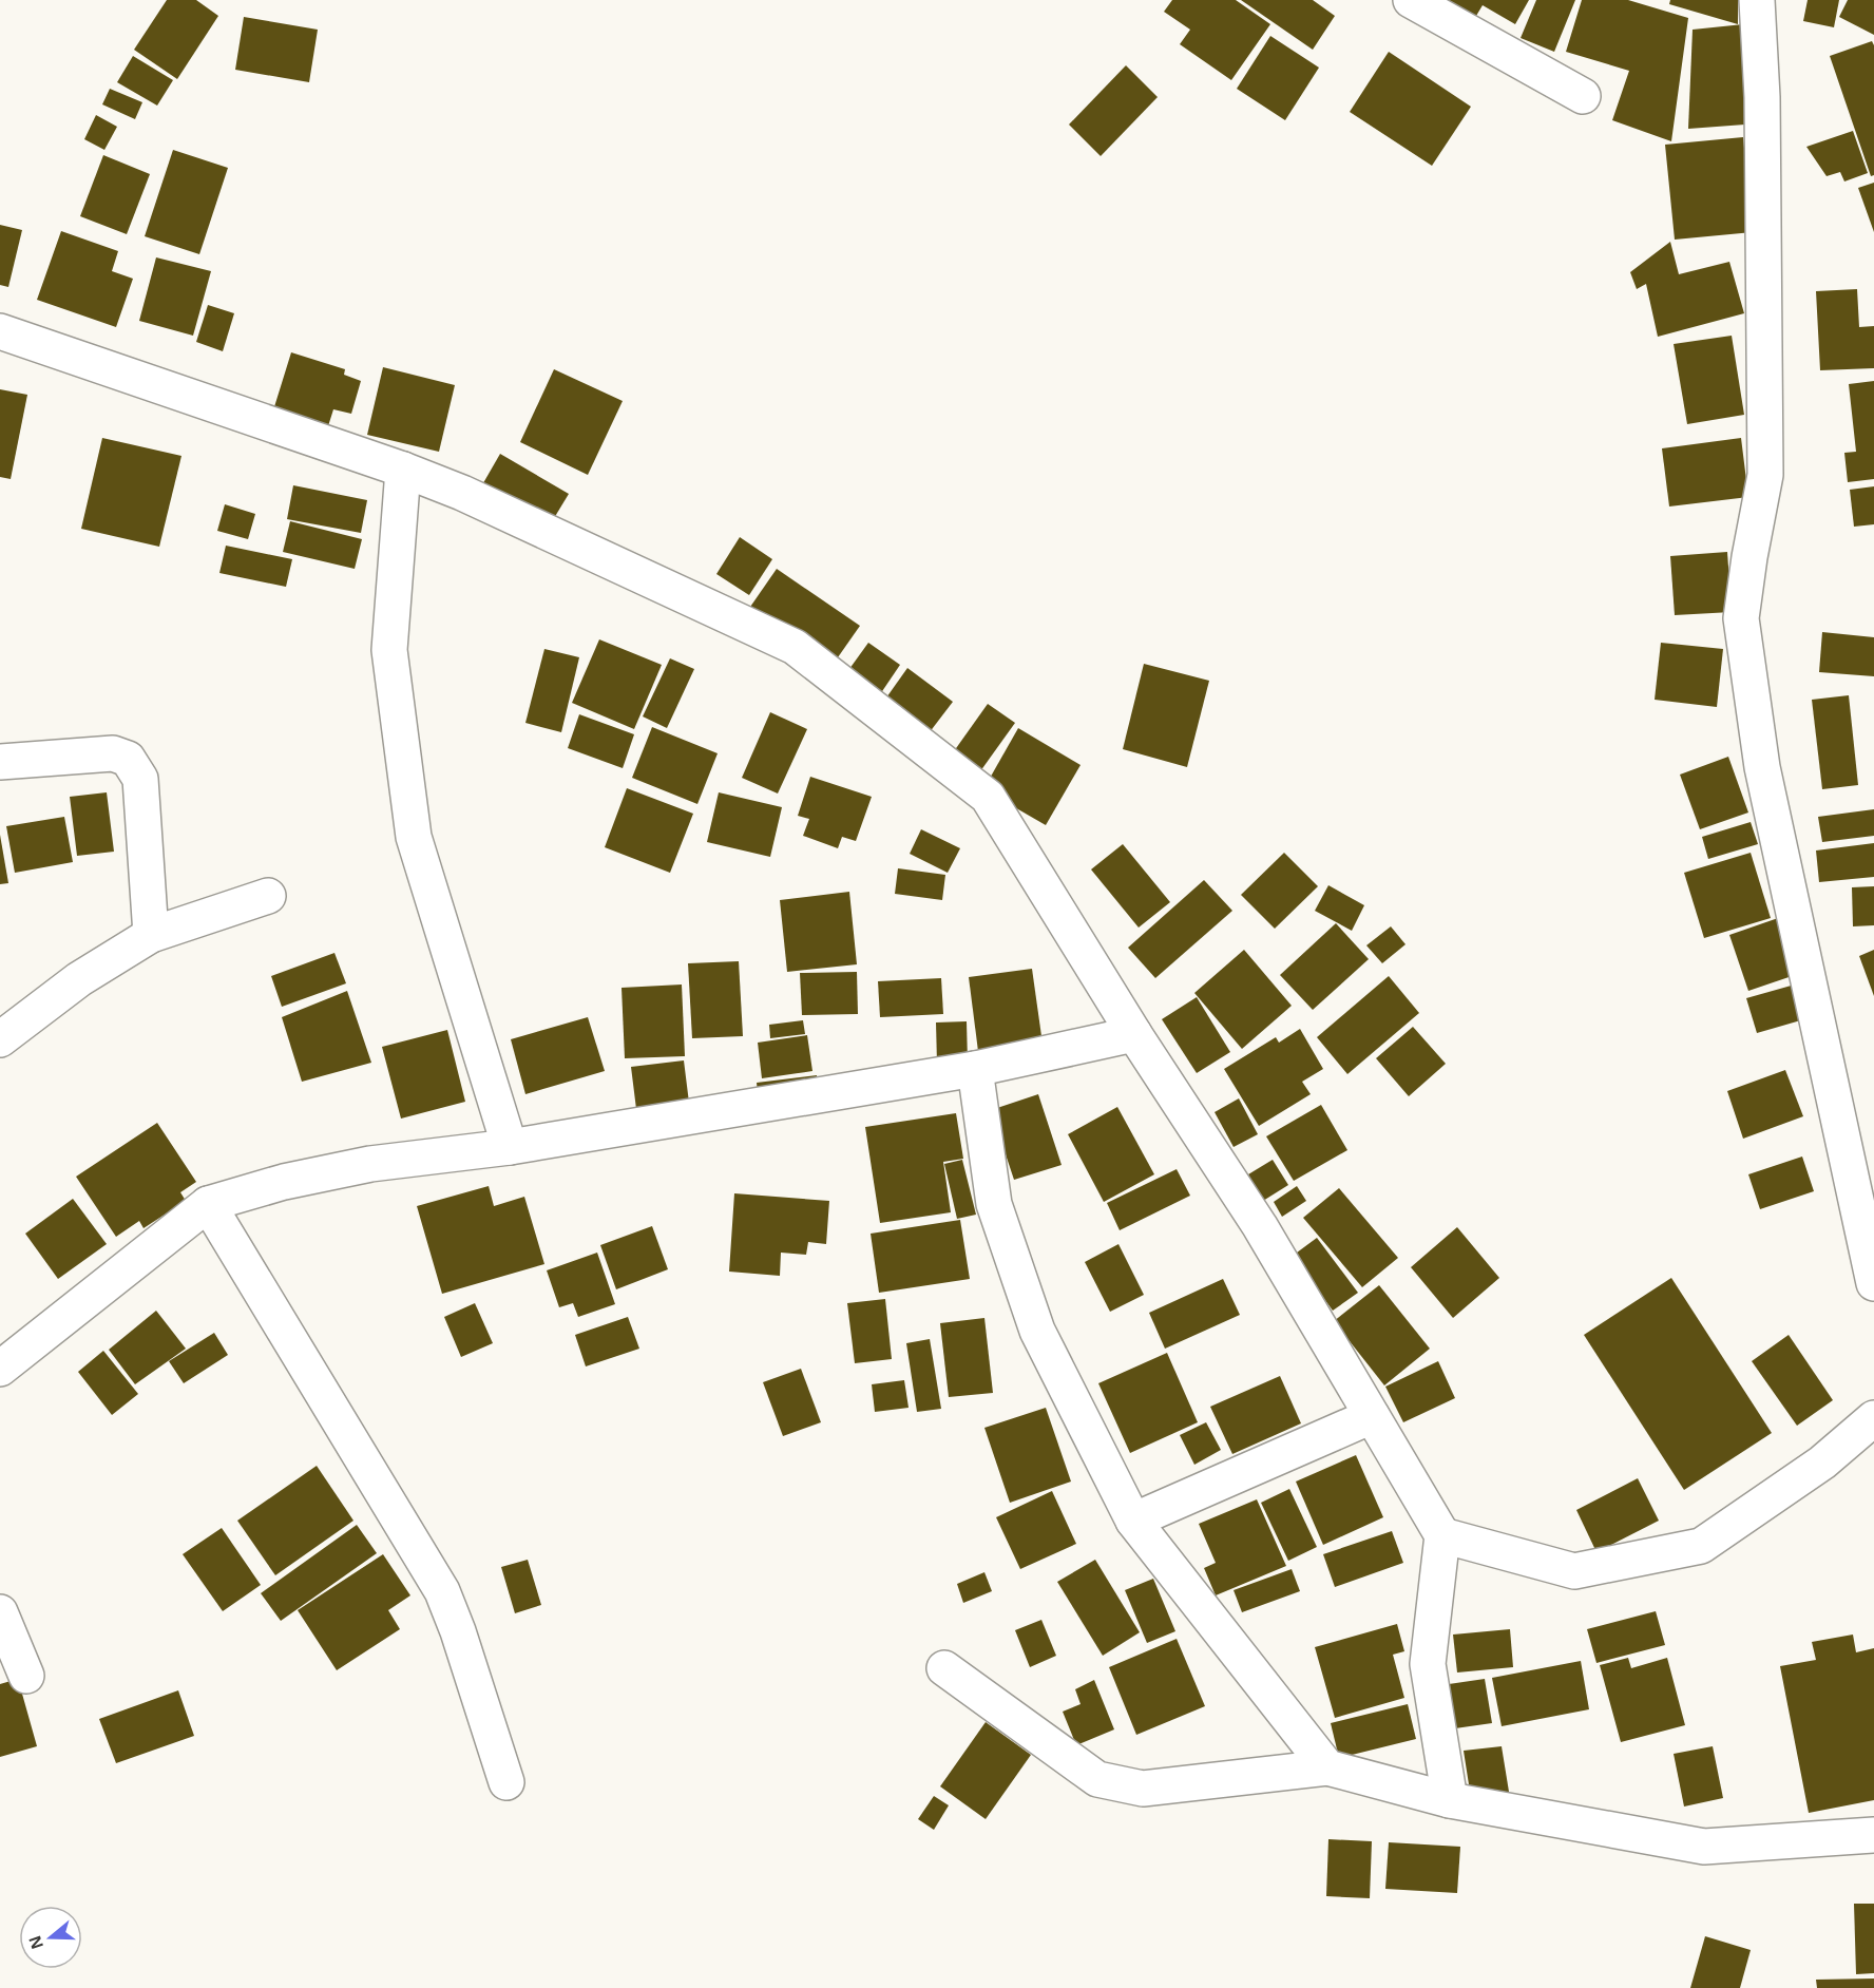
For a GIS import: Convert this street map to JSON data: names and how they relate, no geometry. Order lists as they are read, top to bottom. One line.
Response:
{"north":"left"}
